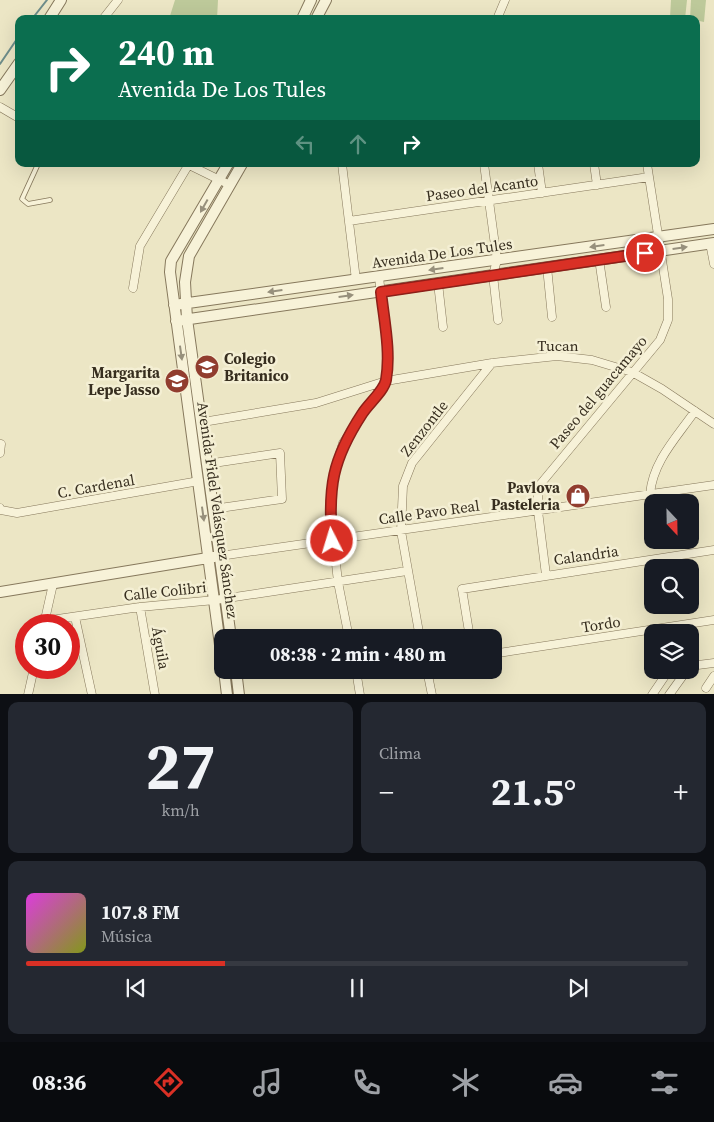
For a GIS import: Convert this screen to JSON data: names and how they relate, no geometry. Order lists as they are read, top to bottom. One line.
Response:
{"streets":{"street":["Paseo del Acanto","Avenida De Los Tules","Tucan","Paseo del guacamayo","Zenzontle","C. Cardenal","Avenida Fidel Velásquez Sánchez","Calle Pavo Real","Calandria","Calle Colibri","Tordo","Águila"]},"crossings":[["Paseo del Acanto","Paseo del guacamayo"],["Avenida De Los Tules","Paseo del guacamayo"],["Avenida De Los Tules","Avenida Fidel Velásquez Sánchez"],["Tucan","Paseo del guacamayo"],["Tucan","Zenzontle"],["Tucan","Avenida Fidel Velásquez Sánchez"],["Paseo del guacamayo","Calle Pavo Real"],["Paseo del guacamayo","Calandria"],["Zenzontle","Calle Pavo Real"],["Zenzontle","Calle Colibri"],["C. Cardenal","Avenida Fidel Velásquez Sánchez"],["Avenida Fidel Velásquez Sánchez","Calle Pavo Real"],["Avenida Fidel Velásquez Sánchez","Calle Colibri"],["Calle Colibri","Águila"]],"places":{"school or university":["Colegio Britanico","Margarita Lepe Jasso"],"shop":["Pavlova Pasteleria"]},"north":"bottom","page":{"turn":["240 m","Avenida De Los Tules"],"limit":"30","trip":"08:38 · 2 min · 480 m","tile":[["27","km/h"],"Clima"],"heat":["−","21.5°","+"],"song":["107.8 FM","Música"],"tabs":"08:36"}}
